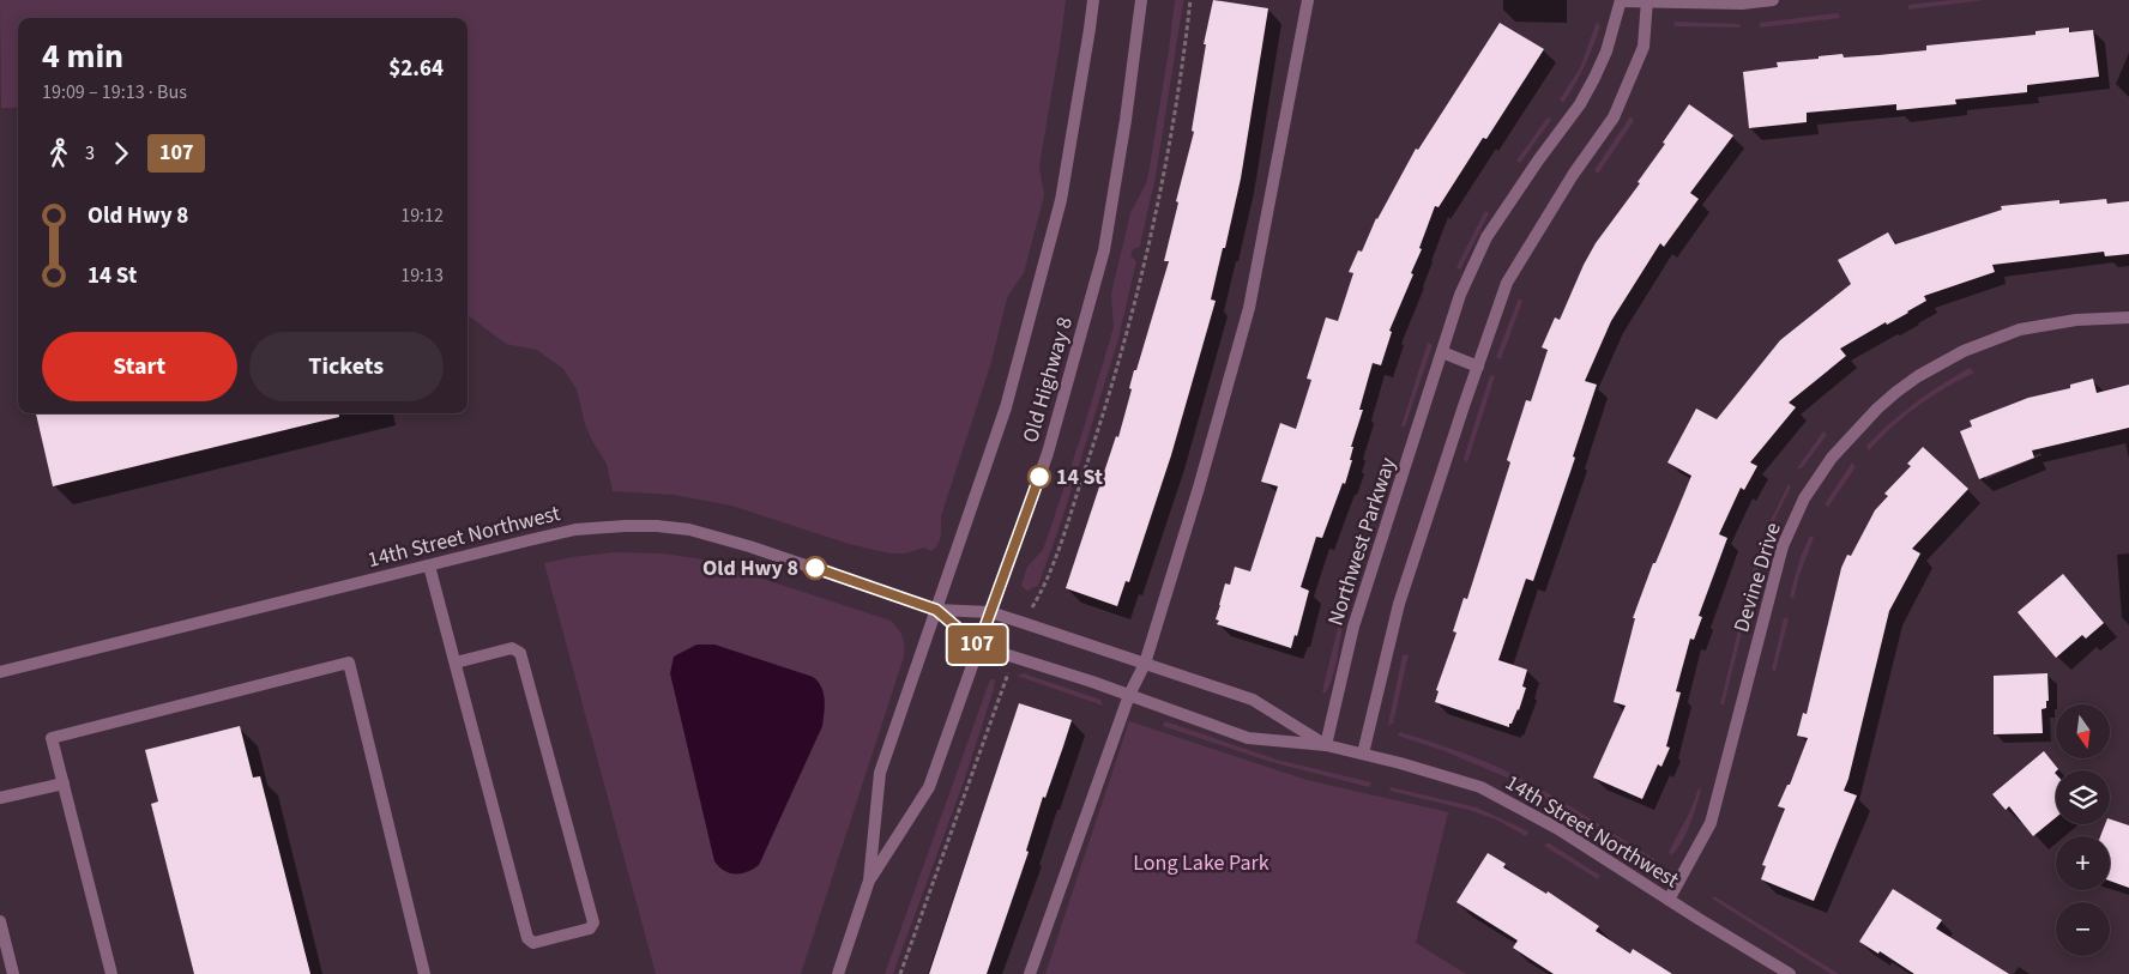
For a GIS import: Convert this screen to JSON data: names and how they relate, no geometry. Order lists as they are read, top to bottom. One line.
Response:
{"streets":{"street":["Old Highway 8","14th Street Northwest","Northwest Parkway","Devine Drive"]},"crossings":[["Old Highway 8","14th Street Northwest"],["14th Street Northwest","Northwest Parkway"],["14th Street Northwest","Devine Drive"]],"parks":["Long Lake Park"],"places":["14 St","Old Hwy 8"],"lines":["bus line 107"],"north":"bottom","page":{"on_map":"107","heading":["4 min","19:09 – 19:13 · Bus","$2.64"],"legs":["3","107"],"list":[{"name":"Old Hwy 8","value":"19:12"},{"name":"14 St","value":"19:13"}],"buttons":["Start","Tickets"],"map_buttons":["+","−"]}}
